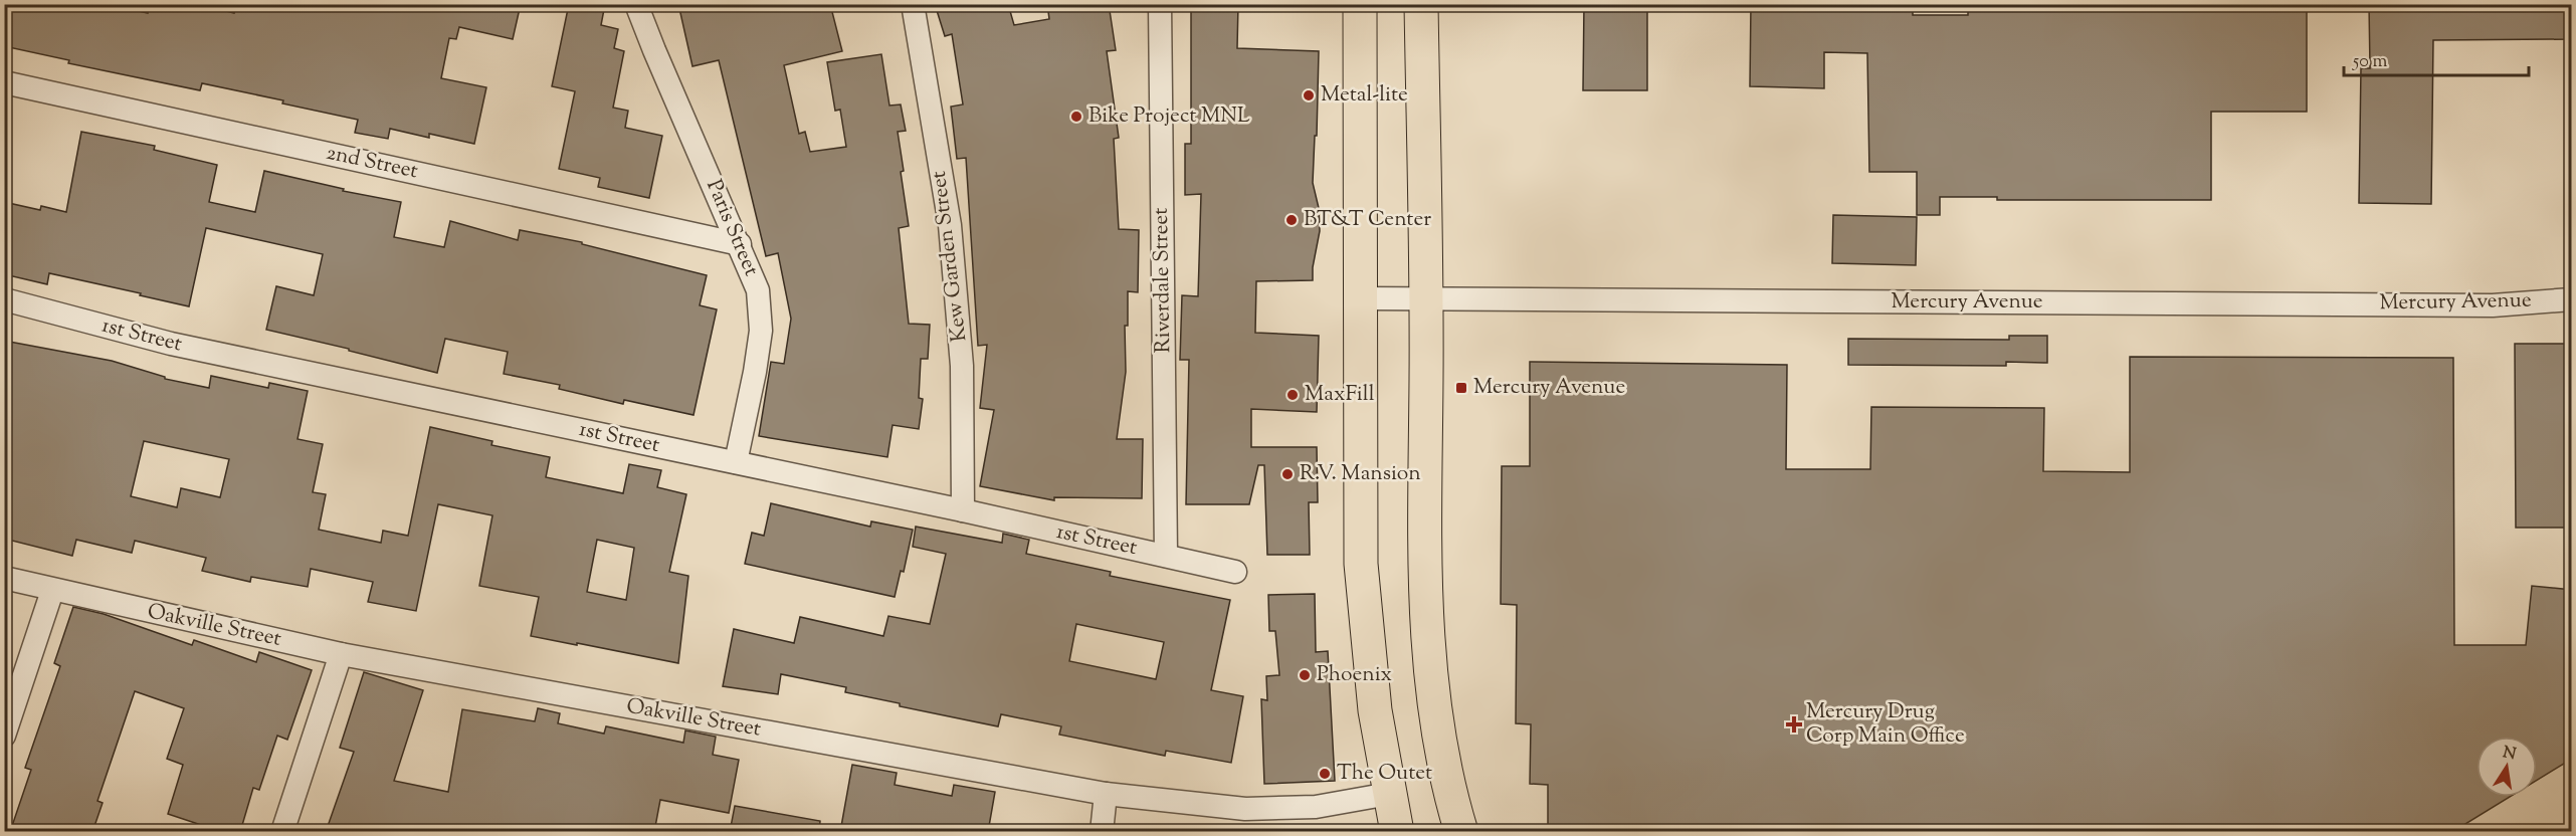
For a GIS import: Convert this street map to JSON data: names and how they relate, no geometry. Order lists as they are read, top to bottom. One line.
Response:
{"streets":{"street":["2nd Street","Paris Street","Kew Garden Street","Riverdale Street","Mercury Avenue","1st Street","Oakville Street"]},"crossings":[["2nd Street","Paris Street"],["Paris Street","1st Street"],["Kew Garden Street","1st Street"],["Riverdale Street","1st Street"]],"places":{"other":["Metal-lite","Bike Project MNL","BT&T Center","MaxFill","R.V. Mansion","Phoenix","The Outet"],"transit":["Mercury Avenue"],"health":["Mercury Drug Corp Main Office"]},"scale_bar":"50 m","north":"top"}
